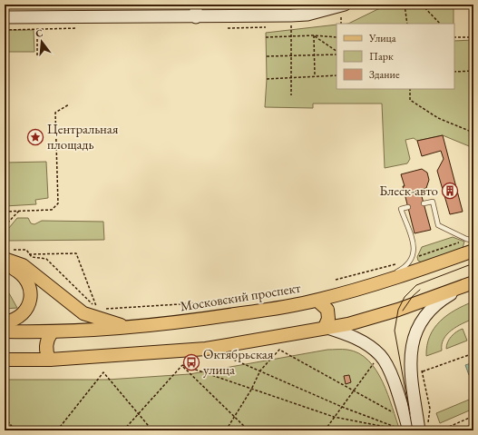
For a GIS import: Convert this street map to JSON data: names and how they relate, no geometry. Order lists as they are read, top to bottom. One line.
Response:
{"streets":{"main road":["Московский проспект"]},"places":{"place":["Центральная площадь"],"building":["Блеск-авто"],"bus stop":["Октябрьская улица"]},"legend":["Улица","Парк","Здание"],"north":"top"}
